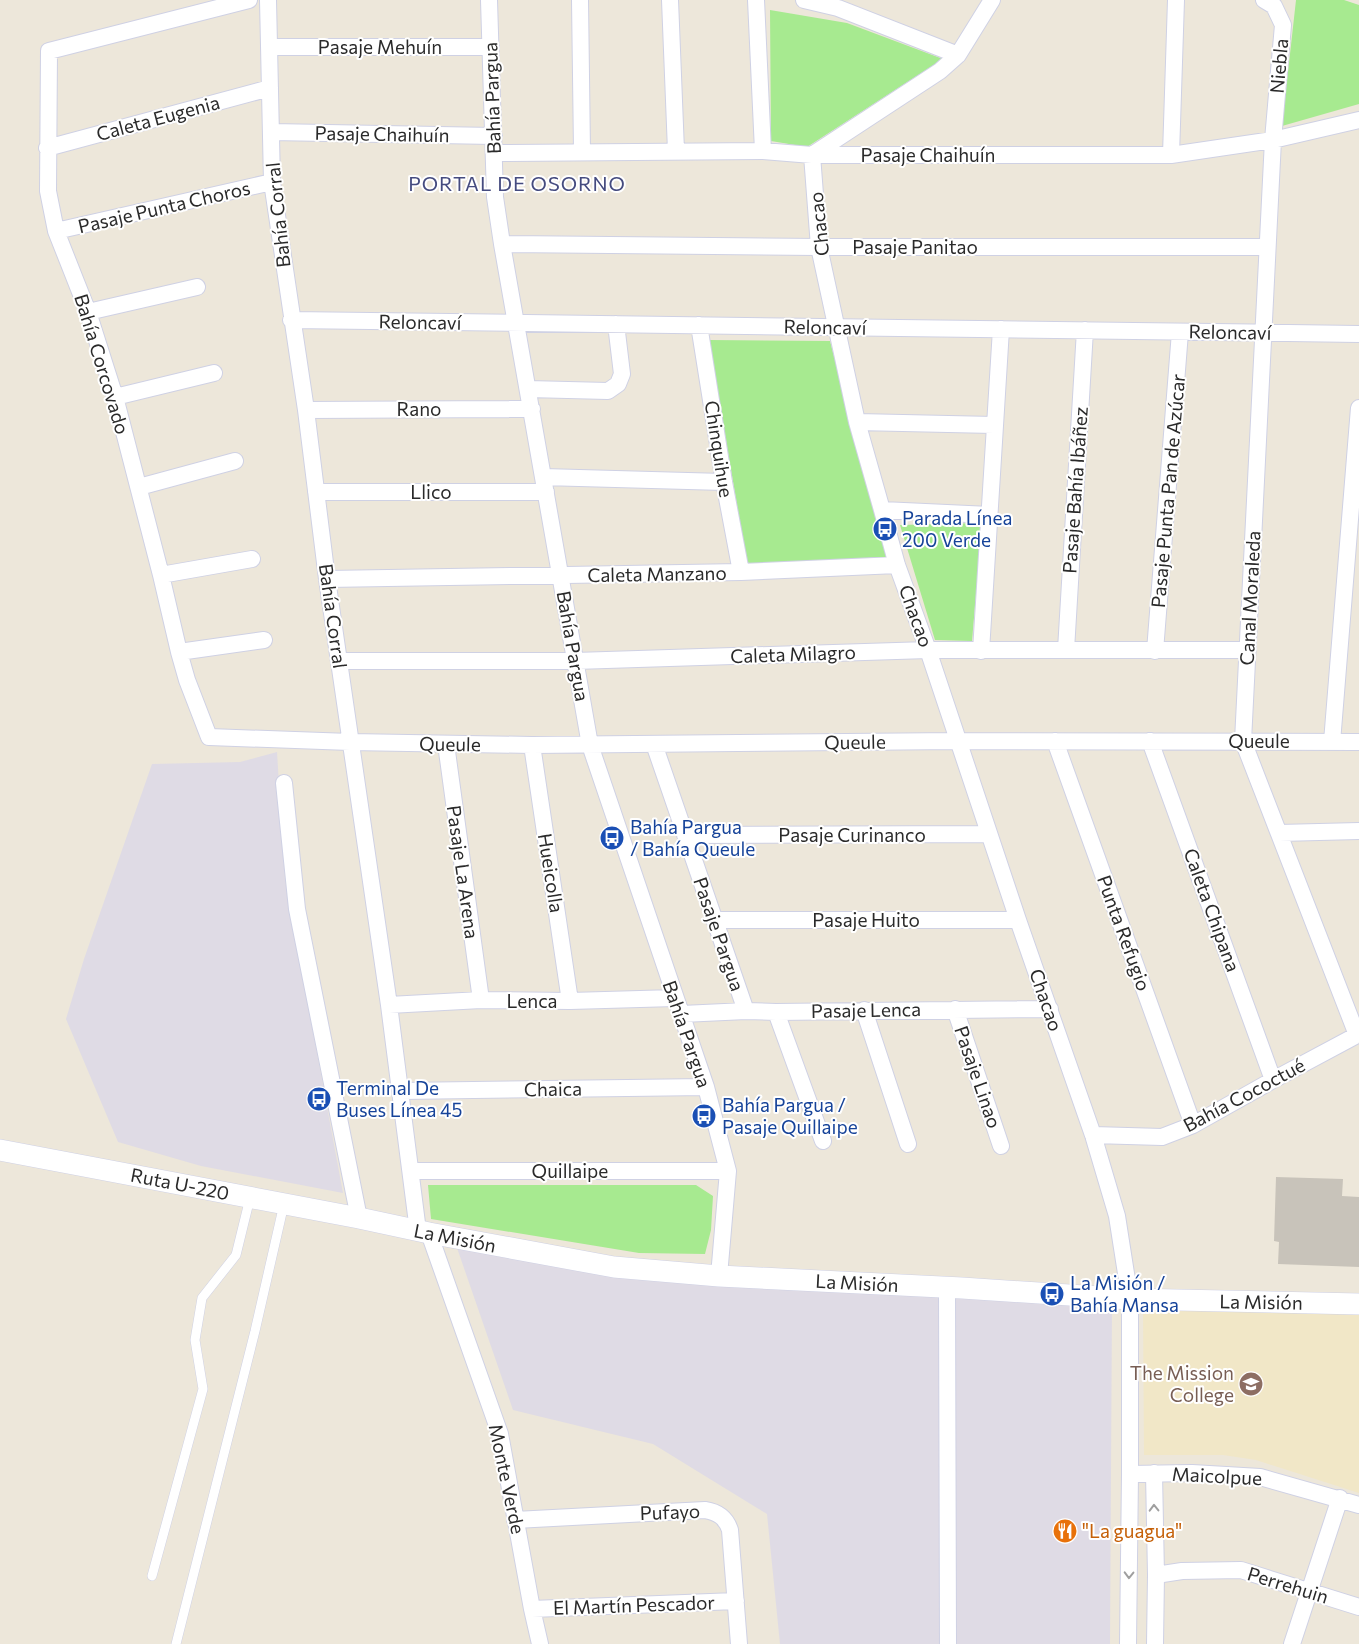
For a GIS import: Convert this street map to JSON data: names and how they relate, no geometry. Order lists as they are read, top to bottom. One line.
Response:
{"streets":{"street":["Pasaje Mehuín","Niebla","Bahía Pargua","Caleta Eugenia","Pasaje Chaihuín","Pasaje Punta Choros","Bahía Corral","Chacao","Pasaje Panitao","Reloncaví","Bahía Corcovado","Rano","Chinquihue","Pasaje Bahía Ibáñez","Pasaje Punta Pan de Azúcar","Llico","Caleta Manzano","Canal Moraleda","Caleta Milagro","Queule","Pasaje Curinanco","Pasaje La Arena","Hueicolla","Caleta Chipana","Pasaje Huito","Punta Refugio","Pasaje Pargua","Lenca","Pasaje Lenca","Pasaje Linao","Chaica","Bahía Cococtué","Quillaipe","Ruta U-220","La Misión","Maicolpue","Monte Verde","Pufayo","Perrehuin","El Martín Pescador"]},"crossings":[["Pasaje Mehuín","Bahía Pargua"],["Pasaje Mehuín","Bahía Corral"],["Niebla","Pasaje Chaihuín"],["Niebla","Canal Moraleda"],["Bahía Pargua","Pasaje Chaihuín"],["Bahía Pargua","Pasaje Panitao"],["Bahía Pargua","Reloncaví"],["Bahía Pargua","Rano"],["Bahía Pargua","Llico"],["Bahía Pargua","Caleta Manzano"],["Bahía Pargua","Caleta Milagro"],["Bahía Pargua","Queule"],["Bahía Pargua","Lenca"],["Bahía Pargua","Pasaje Lenca"],["Bahía Pargua","Chaica"],["Bahía Pargua","Quillaipe"],["Bahía Pargua","La Misión"],["Caleta Eugenia","Bahía Corral"],["Caleta Eugenia","Bahía Corcovado"],["Pasaje Chaihuín","Bahía Corral"],["Pasaje Chaihuín","Chacao"],["Pasaje Chaihuín","Canal Moraleda"],["Pasaje Punta Choros","Bahía Corral"],["Pasaje Punta Choros","Bahía Corcovado"],["Bahía Corral","Reloncaví"],["Bahía Corral","Bahía Corcovado"],["Bahía Corral","Rano"],["Bahía Corral","Llico"],["Bahía Corral","Caleta Manzano"],["Bahía Corral","Caleta Milagro"],["Bahía Corral","Queule"],["Bahía Corral","Lenca"],["Bahía Corral","Chaica"],["Bahía Corral","Quillaipe"],["Bahía Corral","La Misión"],["Bahía Corral","Monte Verde"],["Chacao","Pasaje Panitao"],["Chacao","Reloncaví"],["Chacao","Caleta Manzano"],["Chacao","Caleta Milagro"],["Chacao","Queule"],["Chacao","Pasaje Curinanco"],["Chacao","Pasaje Huito"],["Chacao","Pasaje Lenca"],["Chacao","Bahía Cococtué"],["Chacao","La Misión"],["Chacao","Maicolpue"],["Pasaje Panitao","Canal Moraleda"],["Reloncaví","Chinquihue"],["Reloncaví","Pasaje Bahía Ibáñez"],["Reloncaví","Pasaje Punta Pan de Azúcar"],["Reloncaví","Canal Moraleda"],["Bahía Corcovado","Queule"],["Chinquihue","Llico"],["Chinquihue","Caleta Manzano"],["Pasaje Bahía Ibáñez","Caleta Milagro"],["Pasaje Punta Pan de Azúcar","Caleta Milagro"],["Canal Moraleda","Caleta Milagro"],["Canal Moraleda","Queule"],["Canal Moraleda","Bahía Cococtué"],["Queule","Pasaje La Arena"],["Queule","Hueicolla"],["Queule","Caleta Chipana"],["Queule","Punta Refugio"],["Queule","Pasaje Pargua"],["Pasaje Curinanco","Pasaje Pargua"],["Pasaje La Arena","Lenca"],["Hueicolla","Lenca"],["Caleta Chipana","Bahía Cococtué"],["Pasaje Huito","Pasaje Pargua"],["Punta Refugio","Bahía Cococtué"],["Pasaje Pargua","Pasaje Lenca"],["Pasaje Lenca","Pasaje Linao"],["Ruta U-220","La Misión"],["La Misión","Monte Verde"],["Monte Verde","Pufayo"],["Monte Verde","El Martín Pescador"],["Pufayo","El Martín Pescador"]],"districts":["PORTAL DE OSORNO"],"places":{"bus stop":["Parada Línea 200 Verde","Bahía Pargua / Bahía Queule","Terminal De Buses Línea 45","Bahía Pargua / Pasaje Quillaipe","La Misión / Bahía Mansa"],"school or university":["The Mission College"],"restaurant":["\"La guagua\""]}}
